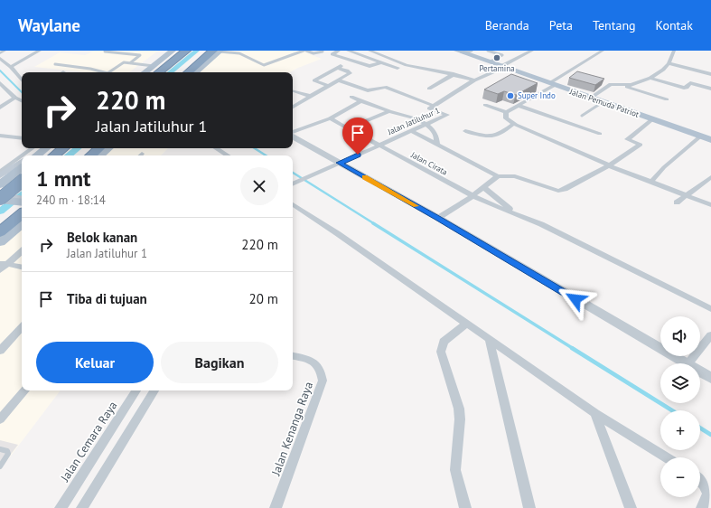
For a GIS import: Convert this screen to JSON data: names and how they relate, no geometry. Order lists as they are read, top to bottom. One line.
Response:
{"streets":{"main road":["Jalan Pemuda Patriot"],"street":["Jalan Jatiluhur 1","Jalan Cirata","Jalan Kenanga Raya","Jalan Cemara Raya"]},"crossings":[["Jalan Pemuda Patriot","Jalan Jatiluhur 1"],["Jalan Jatiluhur 1","Jalan Cirata"]],"places":["Pertamina","Super Indo"],"page":{"header":"Waylane","nav":["Beranda","Peta","Tentang","Kontak"],"turn":["220 m","Jalan Jatiluhur 1"],"heading":["1 mnt","240 m · 18:14"],"list":[{"name":"Belok kanan","note":"Jalan Jatiluhur 1","value":"220 m"},{"name":"Tiba di tujuan","value":"20 m"}],"map_buttons":["+","−"],"buttons":["Keluar","Bagikan"]}}
